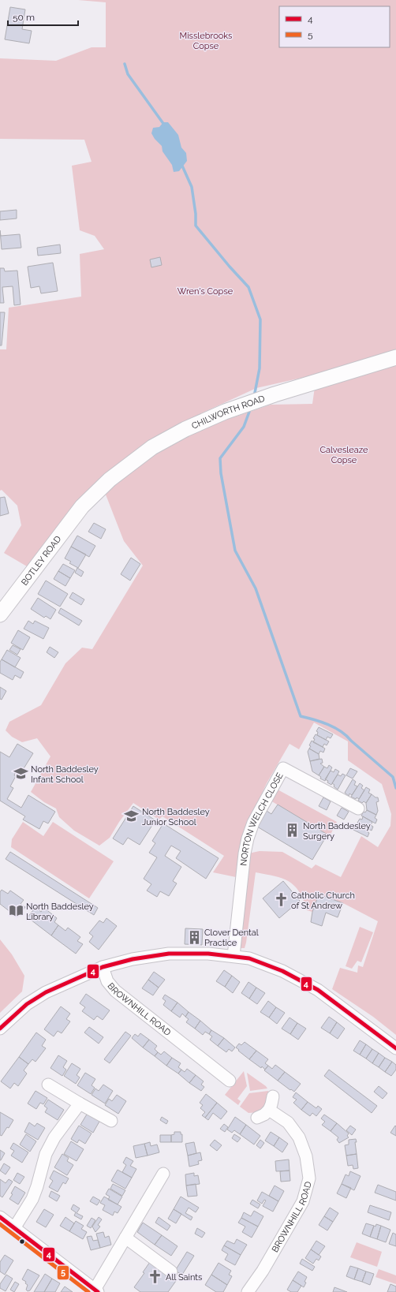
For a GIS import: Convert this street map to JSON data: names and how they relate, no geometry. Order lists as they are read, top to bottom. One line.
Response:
{"streets":{"main road":["CHILWORTH ROAD","BOTLEY ROAD"],"street":["NORTON WELCH CLOSE","BROWNHILL ROAD"]},"crossings":[["CHILWORTH ROAD","BOTLEY ROAD"]],"parks":["Misslebrooks Copse","Wren's Copse","Calvesleaze Copse"],"places":{"school or university":["North Baddesley Infant School","North Baddesley Junior School"],"building":["North Baddesley Surgery","Clover Dental Practice"],"church":["Catholic Church of St Andrew","All Saints"],"library":["North Baddesley Library"]},"lines":["transit line 4","transit line 5"],"legend":["4","5"],"scale_bar":"50 m"}
